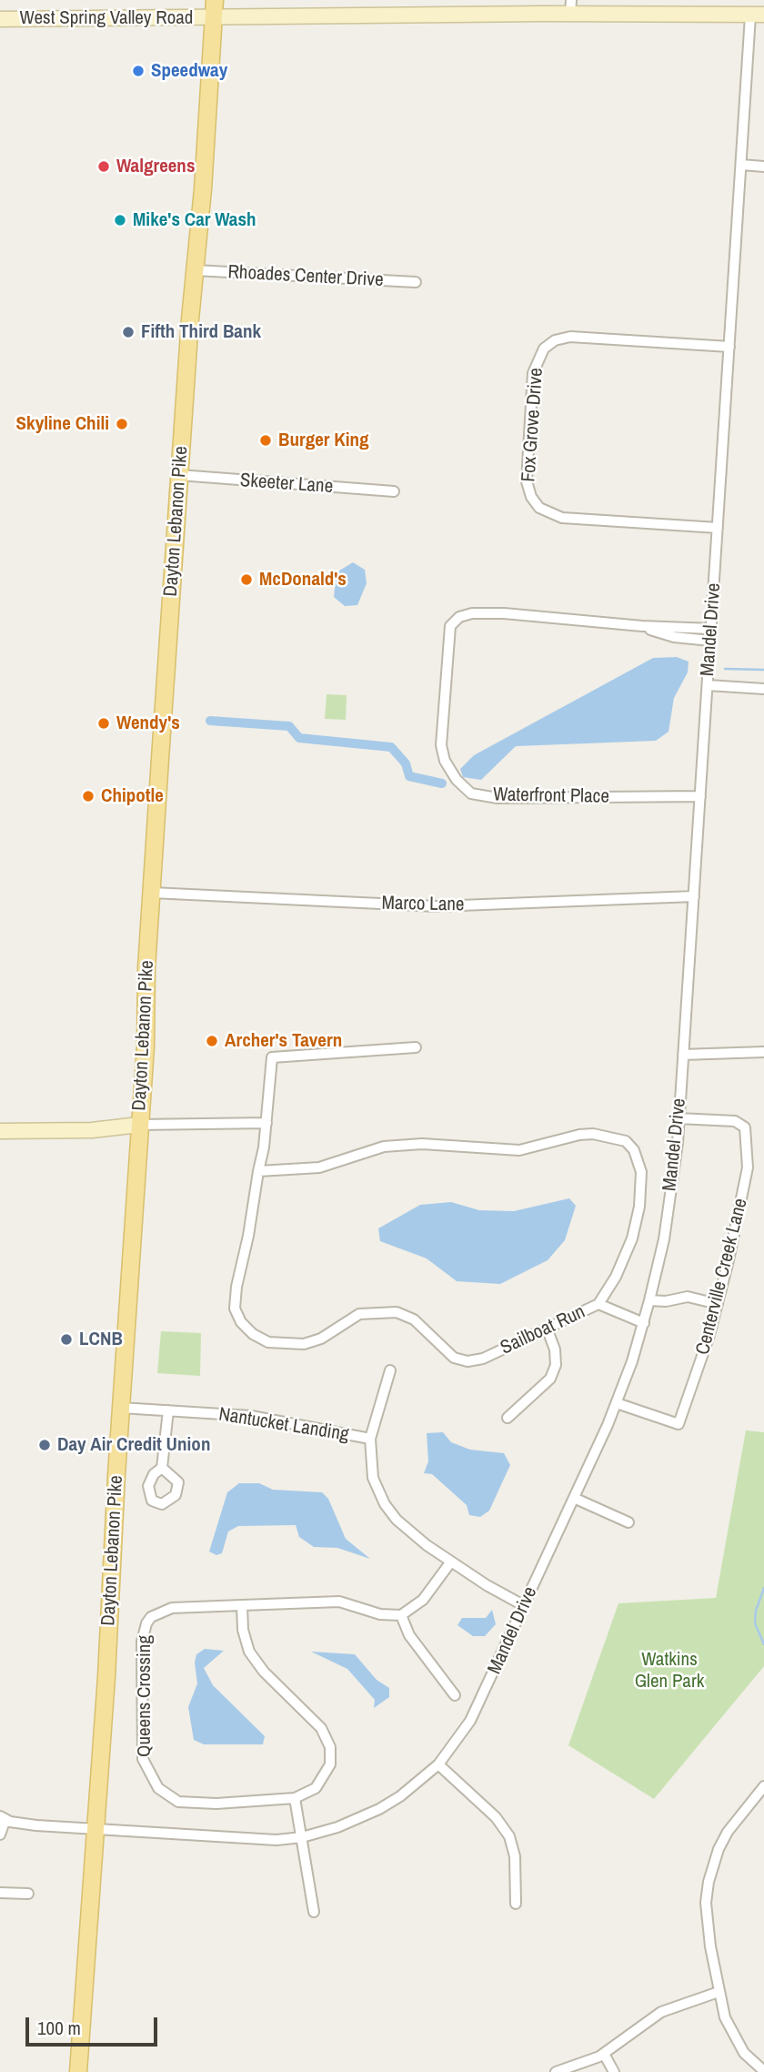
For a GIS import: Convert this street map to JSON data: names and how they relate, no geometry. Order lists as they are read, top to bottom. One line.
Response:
{"streets":{"main road":["Dayton Lebanon Pike"],"street":["West Spring Valley Road","Rhoades Center Drive","Fox Grove Drive","Skeeter Lane","Mandel Drive","Waterfront Place","Marco Lane","Centerville Creek Lane","Sailboat Run","Nantucket Landing","Queens Crossing"]},"crossings":[["West Spring Valley Road","Dayton Lebanon Pike"],["West Spring Valley Road","Mandel Drive"],["Rhoades Center Drive","Dayton Lebanon Pike"],["Fox Grove Drive","Mandel Drive"],["Skeeter Lane","Dayton Lebanon Pike"],["Dayton Lebanon Pike","Mandel Drive"],["Dayton Lebanon Pike","Marco Lane"],["Dayton Lebanon Pike","Nantucket Landing"],["Mandel Drive","Waterfront Place"],["Mandel Drive","Marco Lane"],["Mandel Drive","Centerville Creek Lane"]],"parks":["Watkins Glen Park"],"places":["Speedway","Walgreens","Mike's Car Wash","Fifth Third Bank","Skyline Chili","Burger King","McDonald's","Wendy's","Chipotle","Archer's Tavern","LCNB","Day Air Credit Union"],"scale_bar":"100 m"}
